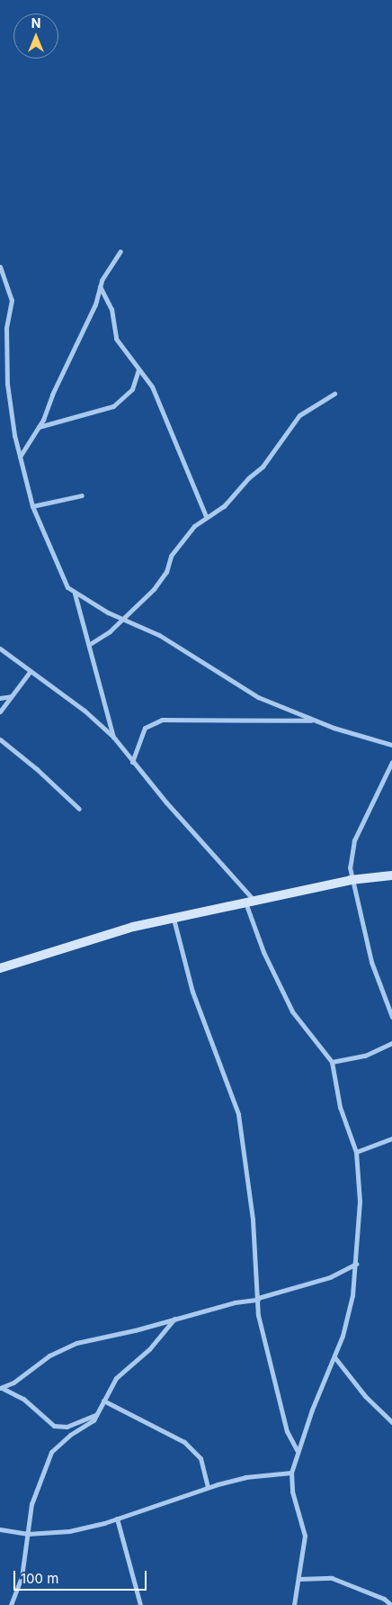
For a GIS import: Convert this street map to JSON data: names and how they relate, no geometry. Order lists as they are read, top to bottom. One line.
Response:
{"scale_bar":"100 m","north":"top"}
